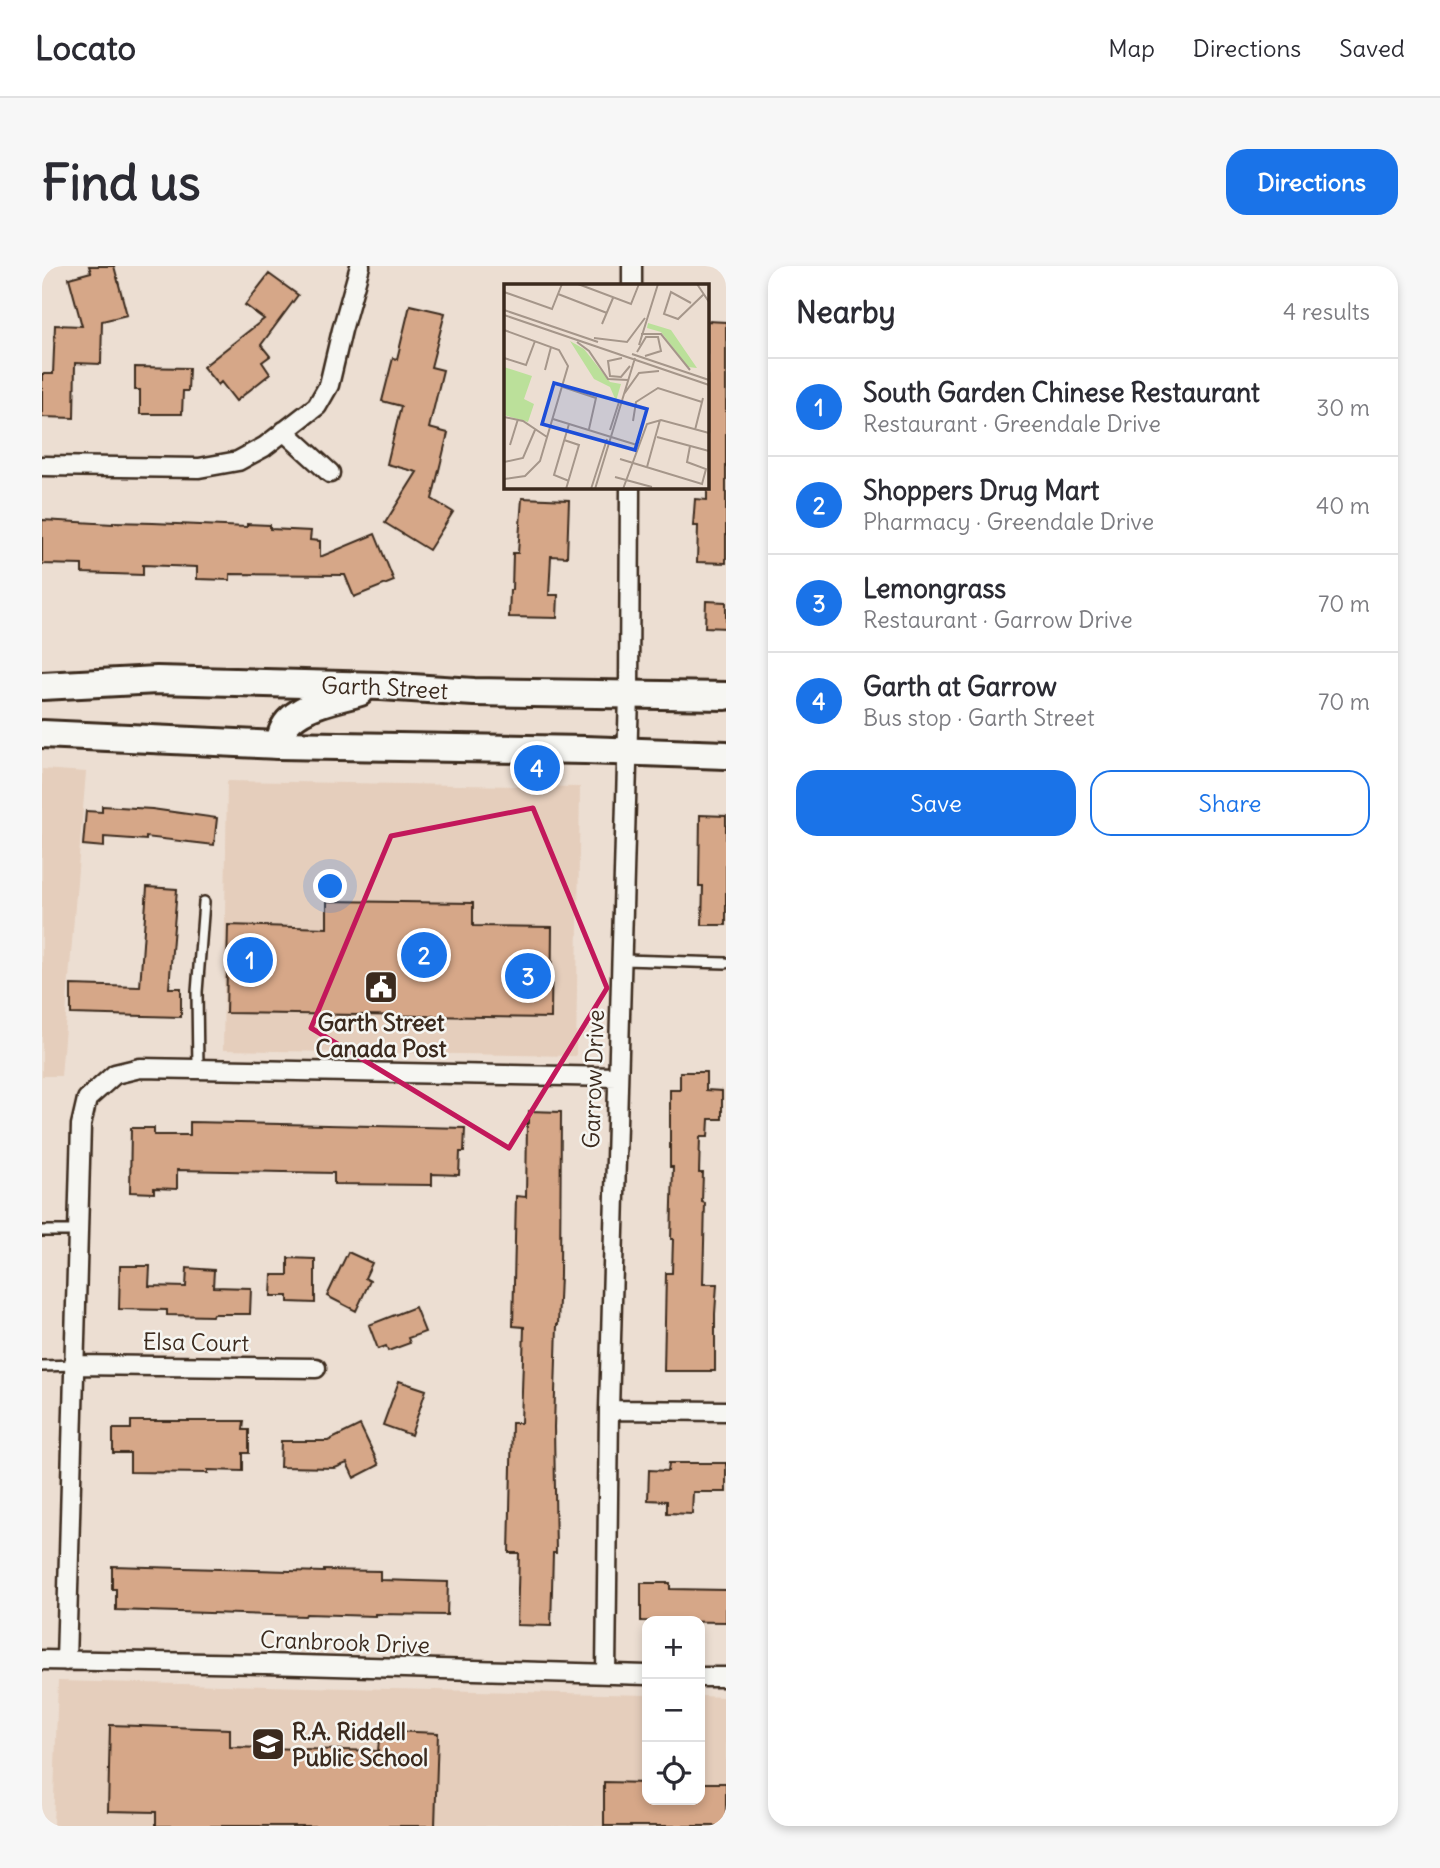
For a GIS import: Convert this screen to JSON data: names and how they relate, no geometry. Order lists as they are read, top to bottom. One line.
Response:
{"streets":{"main road":["Garth Street"],"street":["Garrow Drive","Elsa Court","Cranbrook Drive"]},"crossings":[["Garth Street","Garrow Drive"],["Garrow Drive","Cranbrook Drive"]],"places":{"public building":["Garth Street Canada Post"],"school or university":["R.A. Riddell Public School"]},"page":{"header":"Locato","nav":["Map","Directions","Saved"],"buttons":["Directions",["Save","Share"]],"title":"Find us","heading":["Nearby","4 results"],"list":[{"mark":"1","name":"South Garden Chinese Restaurant","note":"Restaurant · Greendale Drive","value":"30 m"},{"mark":"2","name":"Shoppers Drug Mart","note":"Pharmacy · Greendale Drive","value":"40 m"},{"mark":"3","name":"Lemongrass","note":"Restaurant · Garrow Drive","value":"70 m"},{"mark":"4","name":"Garth at Garrow","note":"Bus stop · Garth Street","value":"70 m"}],"pins":["4","2","1","3"],"map_buttons":["+","−"]}}
